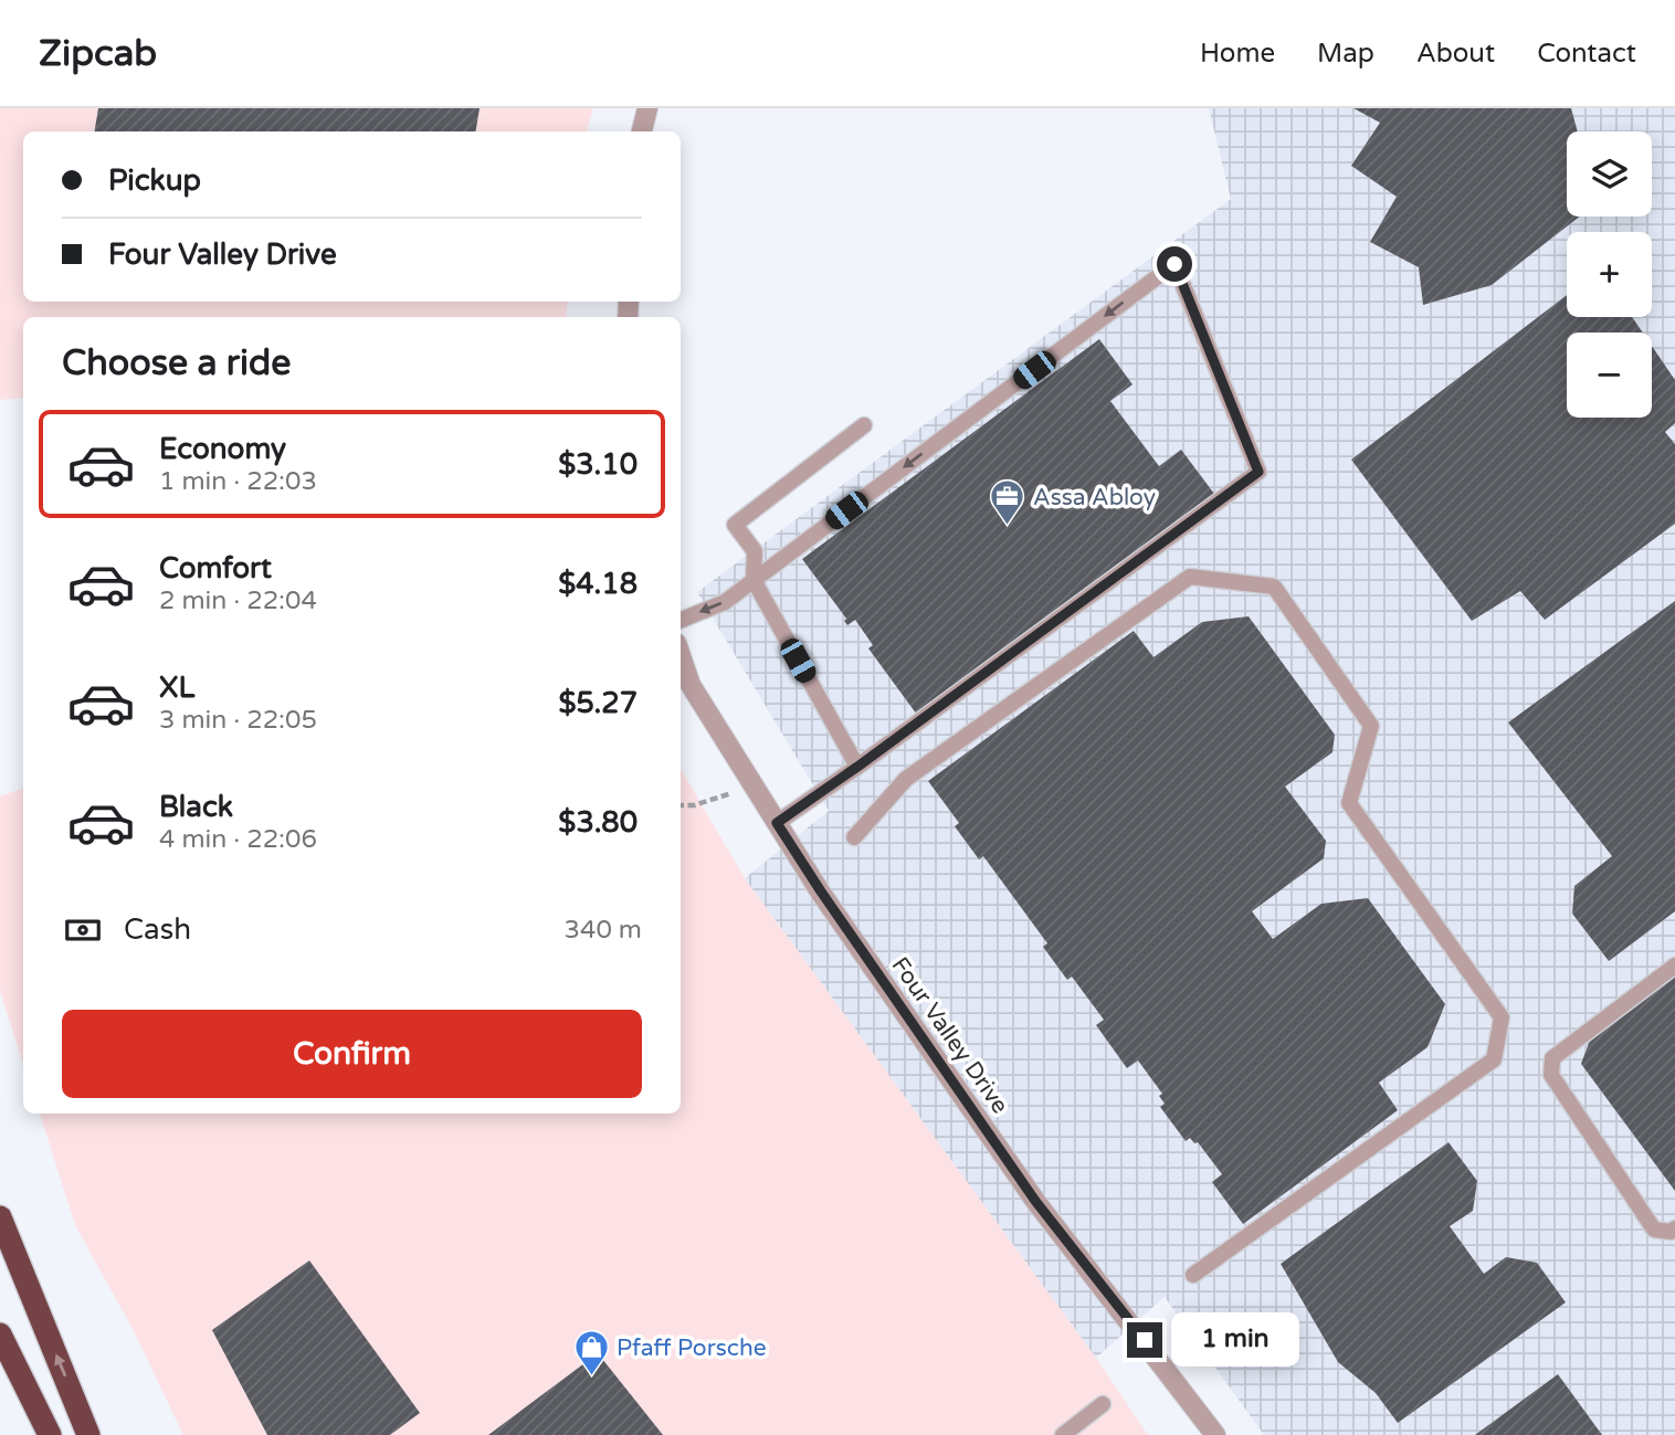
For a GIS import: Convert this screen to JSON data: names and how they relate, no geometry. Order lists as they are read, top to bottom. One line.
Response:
{"streets":{"street":["Four Valley Drive"]},"places":{"office":["Assa Abloy"],"shop":["Pfaff Porsche"]},"page":{"header":"Zipcab","nav":["Home","Map","About","Contact"],"map_buttons":["+","−"],"banner":["Pickup","Four Valley Drive"],"heading":"Choose a ride","list":[{"name":"Economy","note":"1 min · 22:03","value":"$3.10"},{"name":"Comfort","note":"2 min · 22:04","value":"$4.18"},{"name":"XL","note":"3 min · 22:05","value":"$5.27"},{"name":"Black","note":"4 min · 22:06","value":"$3.80"}],"pay":["Cash","340 m"],"buttons":"Confirm","bubble":"1 min"}}
